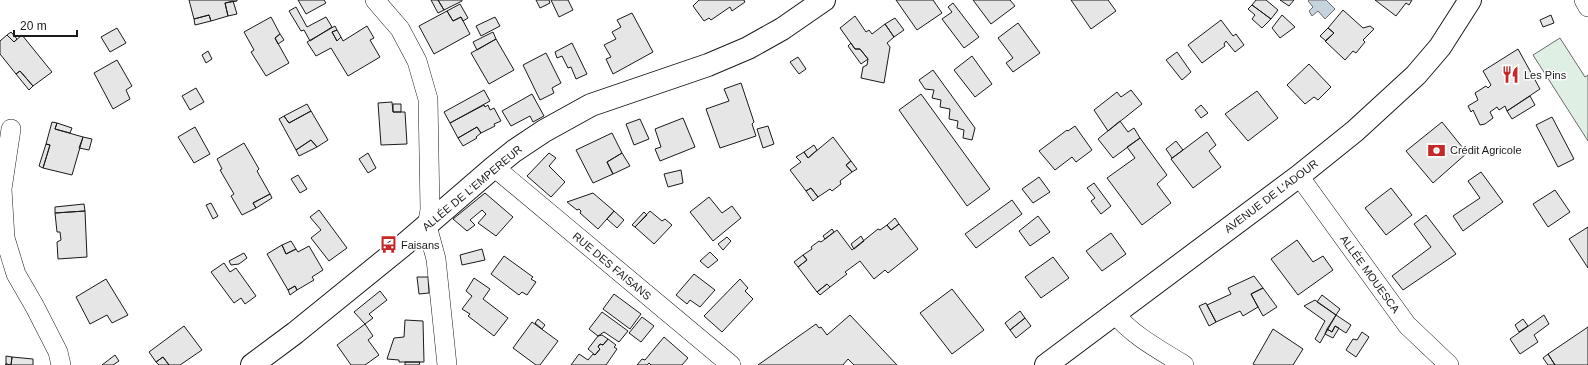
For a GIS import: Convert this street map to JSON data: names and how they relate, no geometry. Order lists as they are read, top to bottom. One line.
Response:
{"streets":{"street":["ALLÉE DE L'EMPEREUR","AVENUE DE L'ADOUR","RUE DES FAISANS","ALLÉE MOUESCA"]},"crossings":[["ALLÉE DE L'EMPEREUR","RUE DES FAISANS"],["AVENUE DE L'ADOUR","ALLÉE MOUESCA"]],"places":{"restaurant":["Les Pins"],"bank":["Crédit Agricole"],"bus stop":["Faisans"]},"scale_bar":"20 m"}
